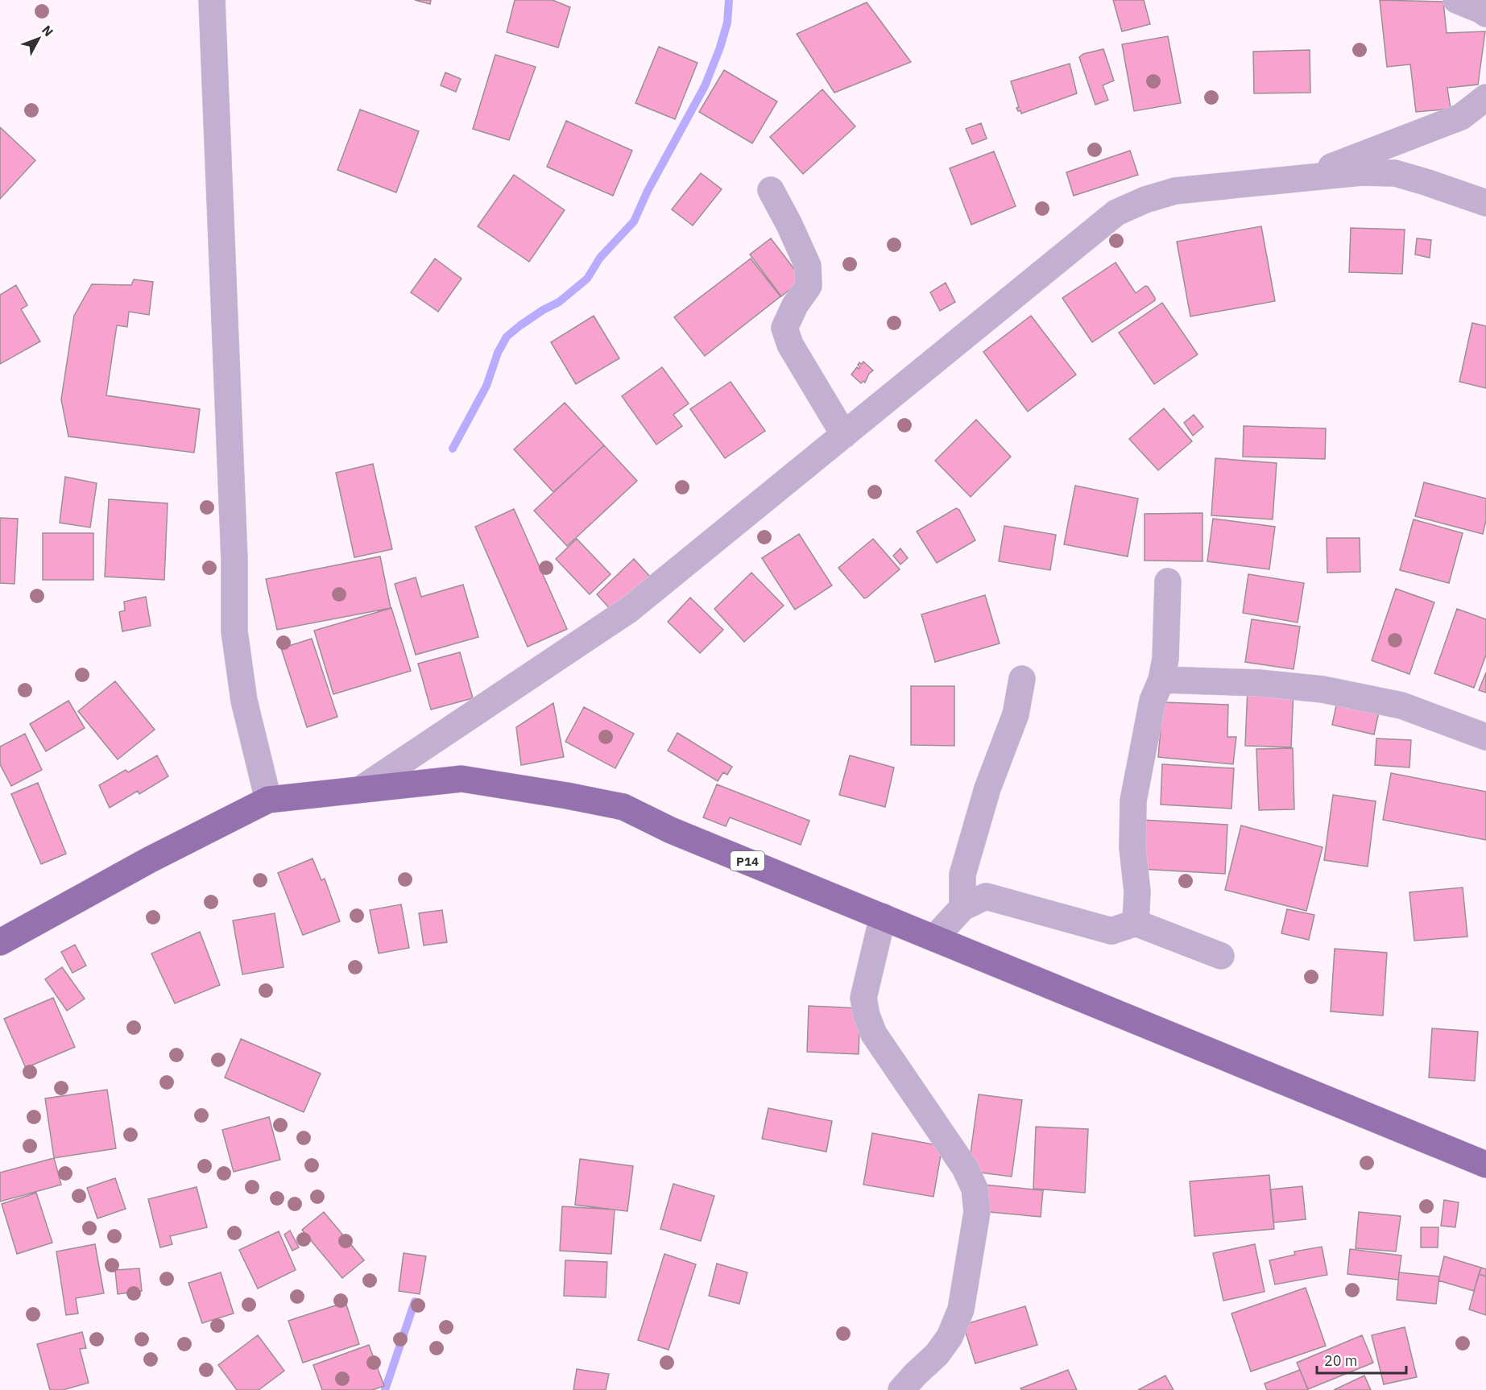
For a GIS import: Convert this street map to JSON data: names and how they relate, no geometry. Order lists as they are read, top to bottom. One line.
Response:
{"streets":{"main road":["P14"]},"scale_bar":"20 m","north":"top right"}
